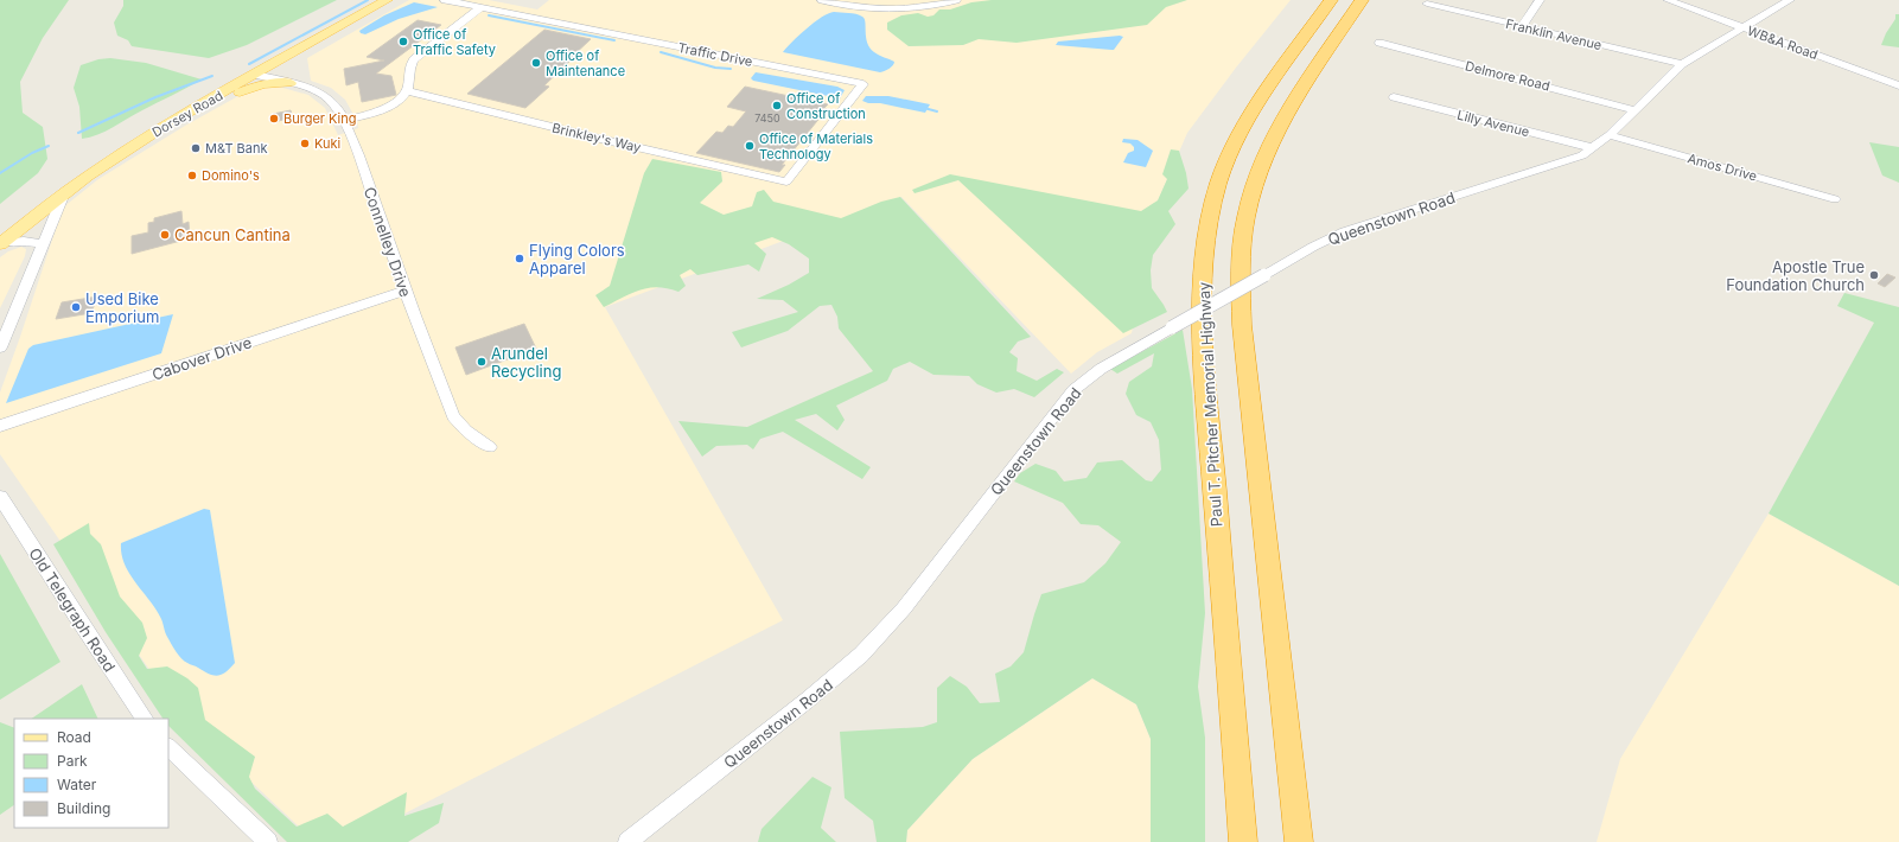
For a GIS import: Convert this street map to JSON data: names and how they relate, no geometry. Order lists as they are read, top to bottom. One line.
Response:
{"streets":{"highway":["Paul T. Pitcher Memorial Highway"],"main road":["Dorsey Road"],"street":["Franklin Avenue","WB&A Road","Traffic Drive","Delmore Road","Lilly Avenue","Brinkley's Way","Amos Drive","Queenstown Road","Connelley Drive","Cabover Drive","Old Telegraph Road"]},"crossings":[["Franklin Avenue","Queenstown Road"],["WB&A Road","Queenstown Road"],["Traffic Drive","Brinkley's Way"],["Delmore Road","Queenstown Road"],["Dorsey Road","Connelley Drive"],["Lilly Avenue","Queenstown Road"],["Amos Drive","Queenstown Road"],["Connelley Drive","Cabover Drive"]],"places":["Office of Traffic Safety","Office of Maintenance","Office of Construction","Burger King","Kuki","Office of Materials Technology","M&T Bank","Domino's","Cancun Cantina","Flying Colors Apparel","Apostle True Foundation Church","Used Bike Emporium","Arundel Recycling"],"house_numbers":["7450"],"legend":["Road","Park","Water","Building"]}
